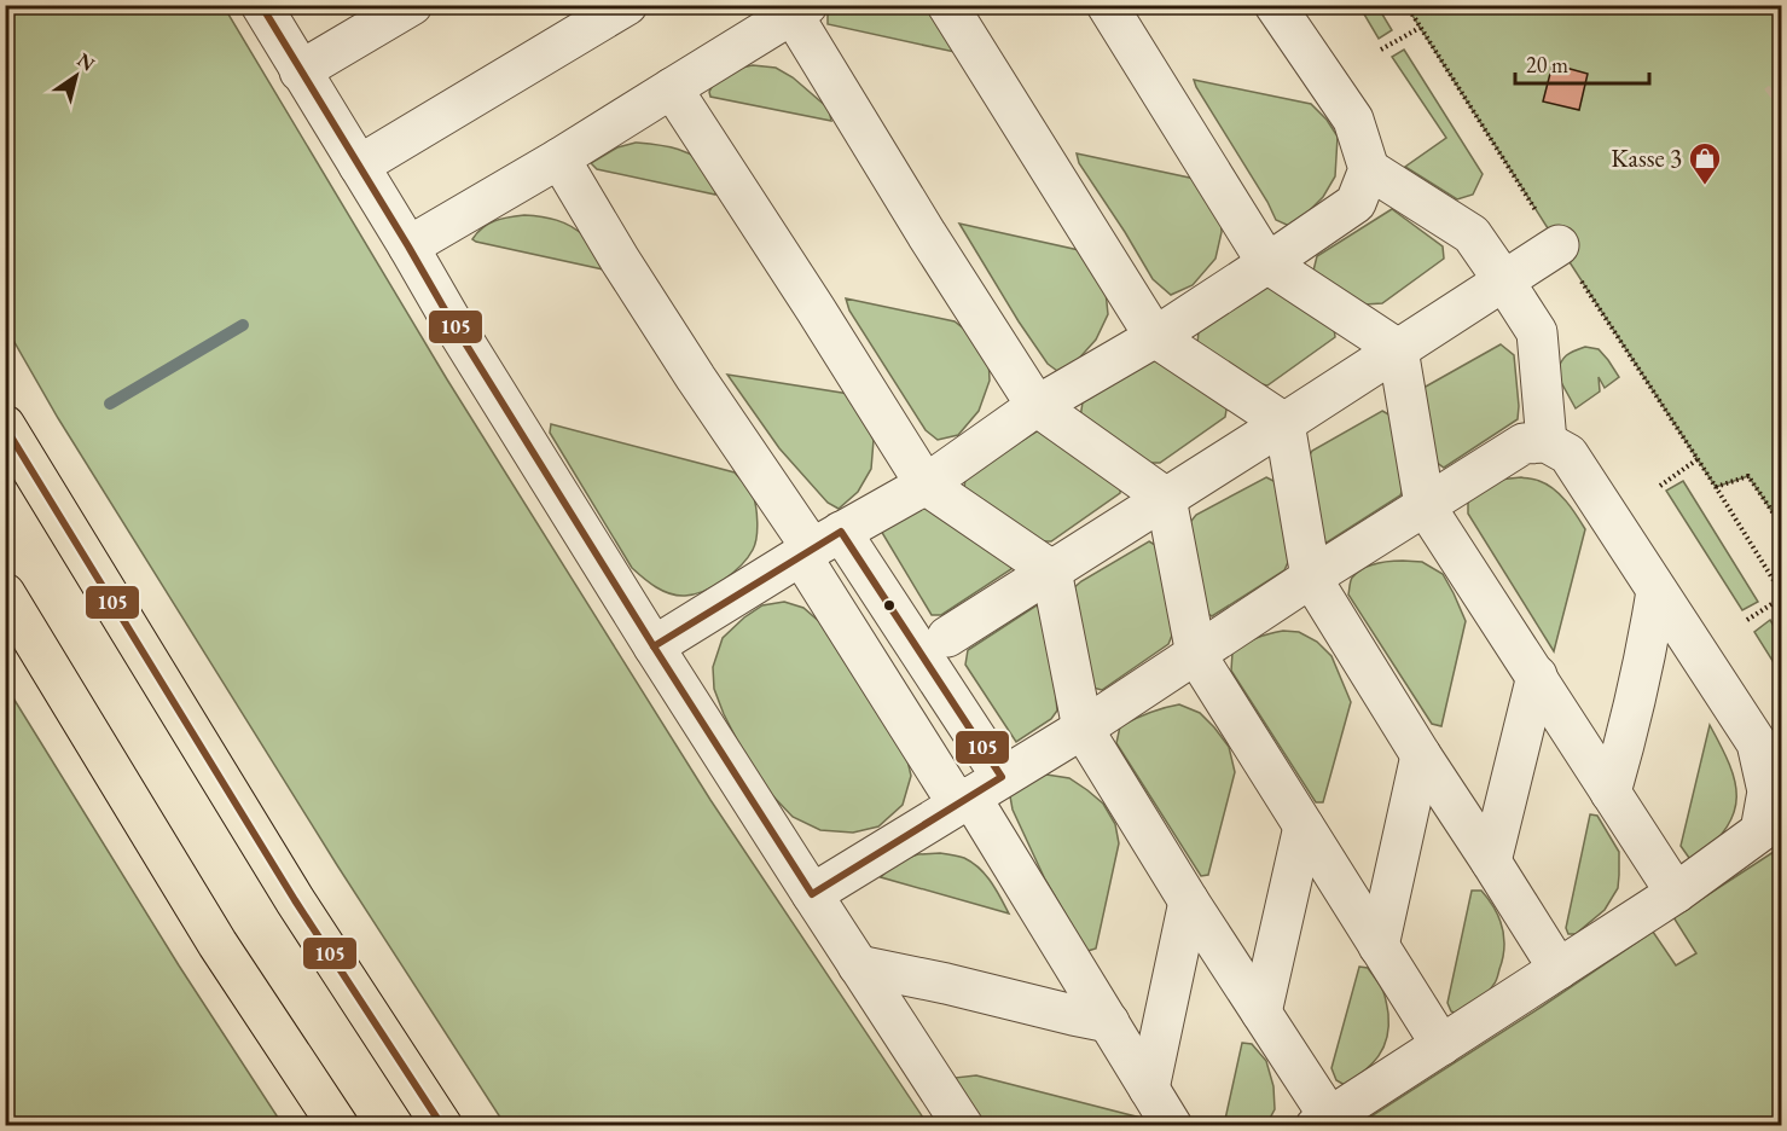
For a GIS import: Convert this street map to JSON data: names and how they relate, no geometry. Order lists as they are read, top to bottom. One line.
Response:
{"places":{"shop":["Kasse 3"]},"lines":["transit line 105"],"scale_bar":"20 m","north":"top right"}
